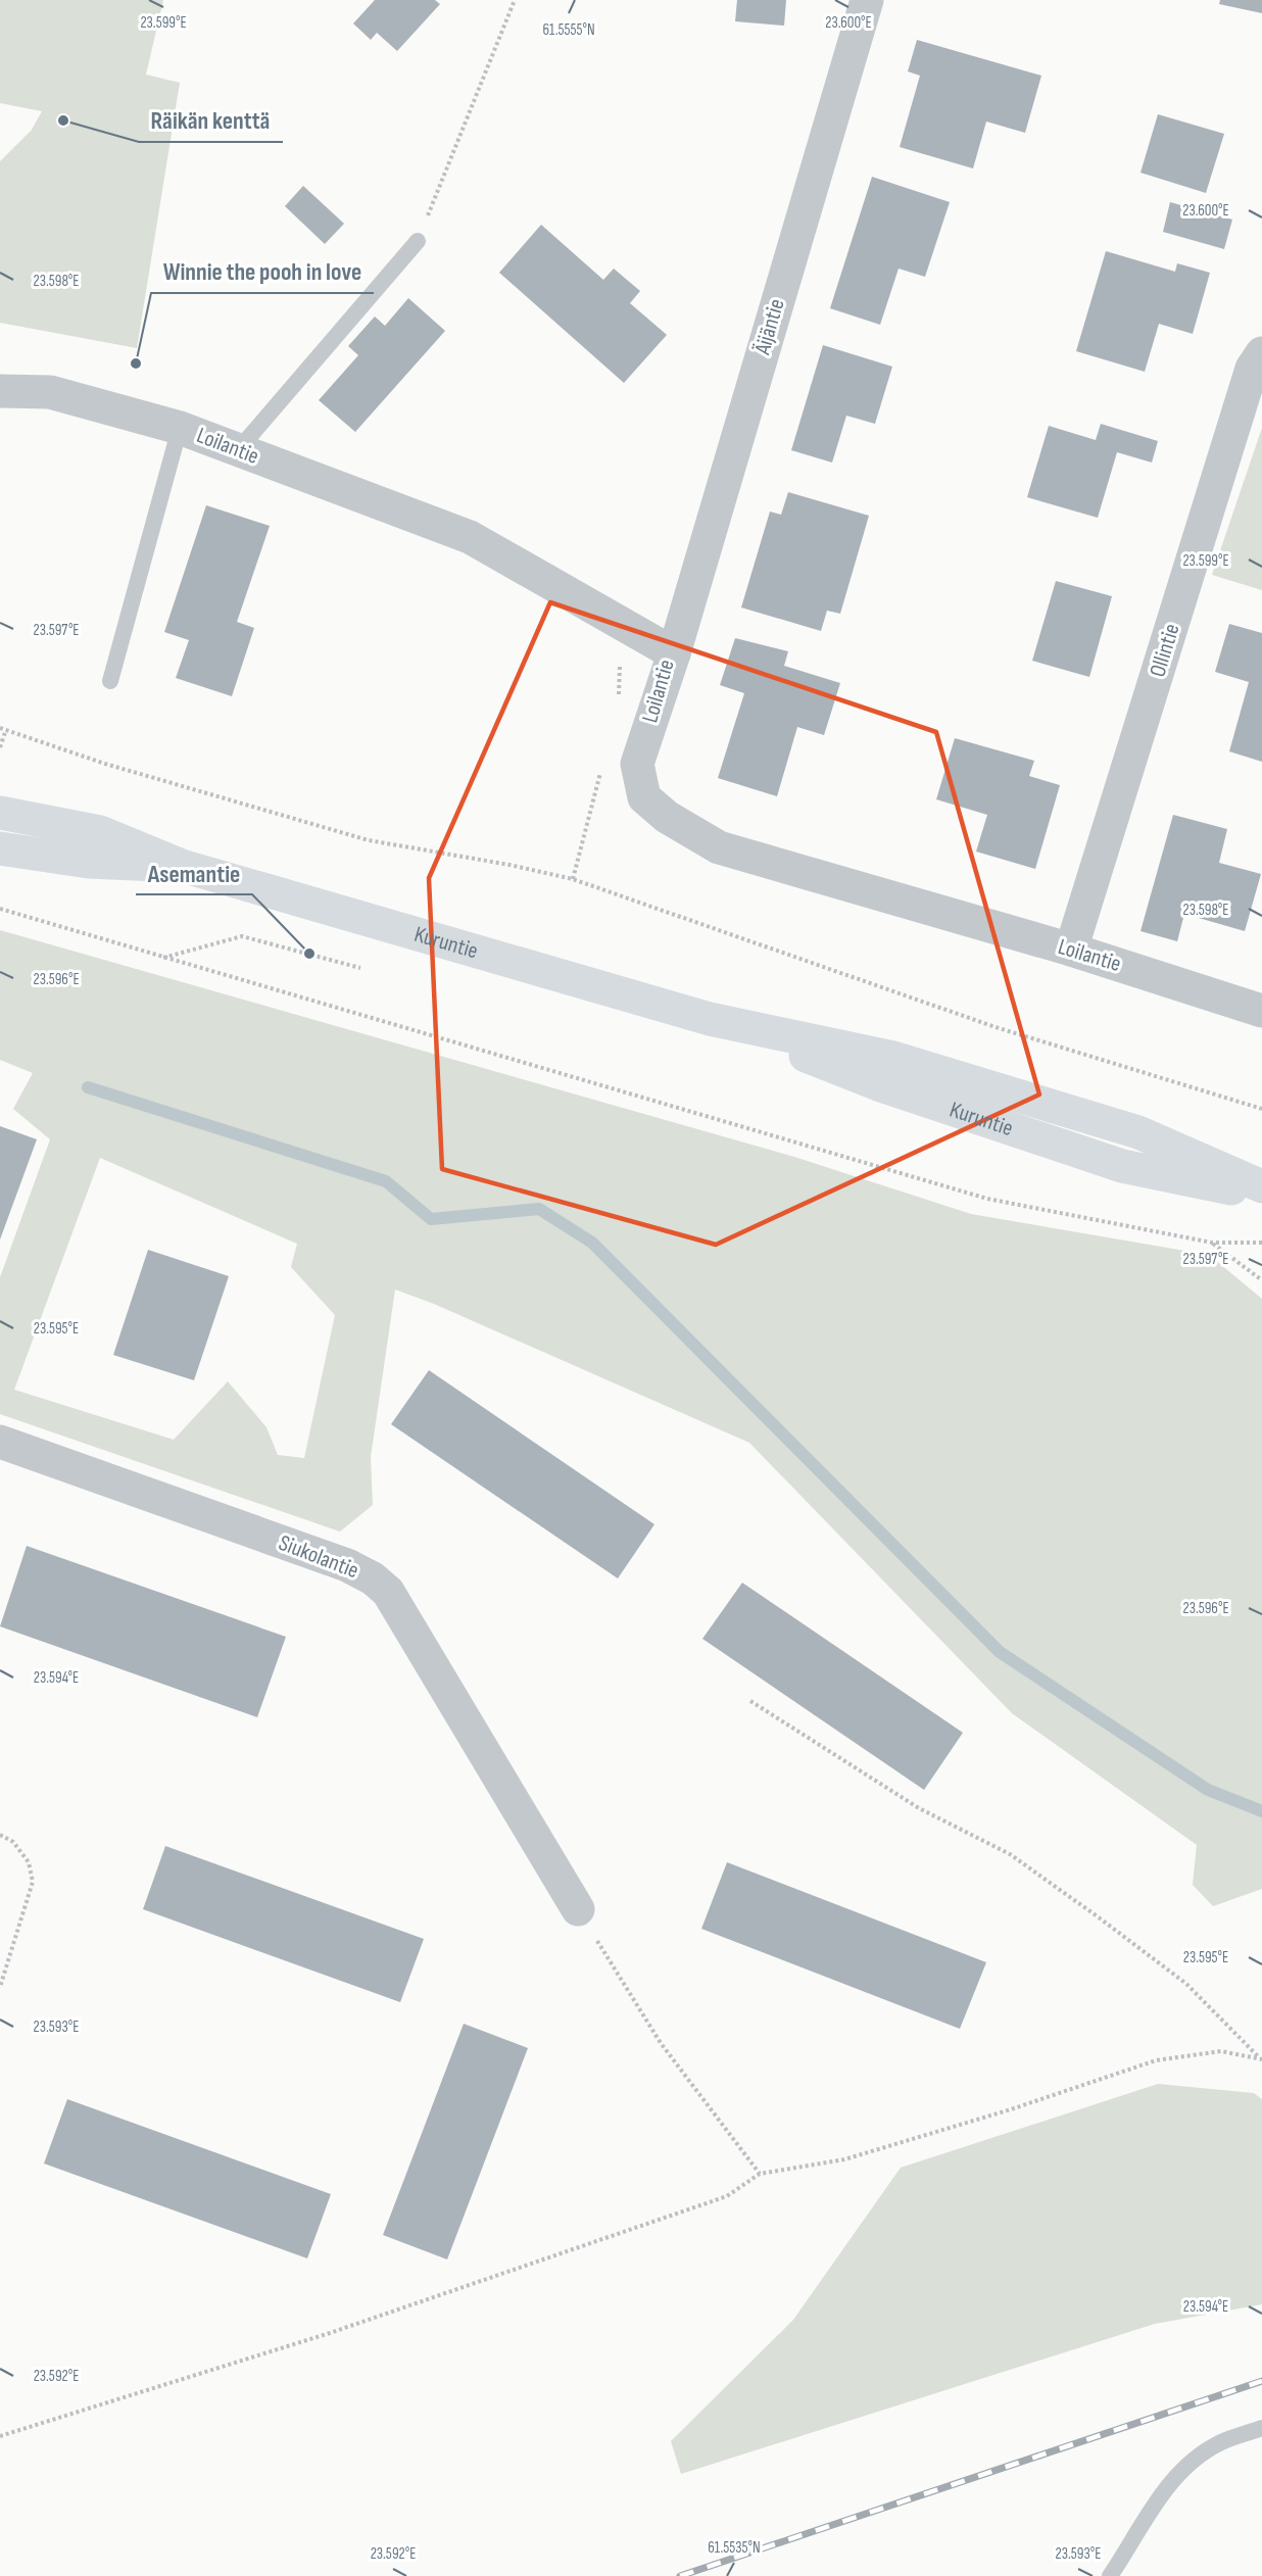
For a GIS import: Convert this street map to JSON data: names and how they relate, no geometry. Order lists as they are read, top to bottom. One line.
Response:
{"streets":{"main road":["Kuruntie"],"street":["Äijäntie","Loilantie","Ollintie","Siukolantie"]},"crossings":[["Äijäntie","Loilantie"],["Loilantie","Ollintie"]],"places":["Räikän kenttä","Winnie the pooh in love","Asemantie"],"coordinates":["23.599°E","23.600°E","61.5555°N","23.598°E","23.597°E","23.596°E","23.595°E","23.594°E","23.593°E","23.592°E","61.5535°N"]}
